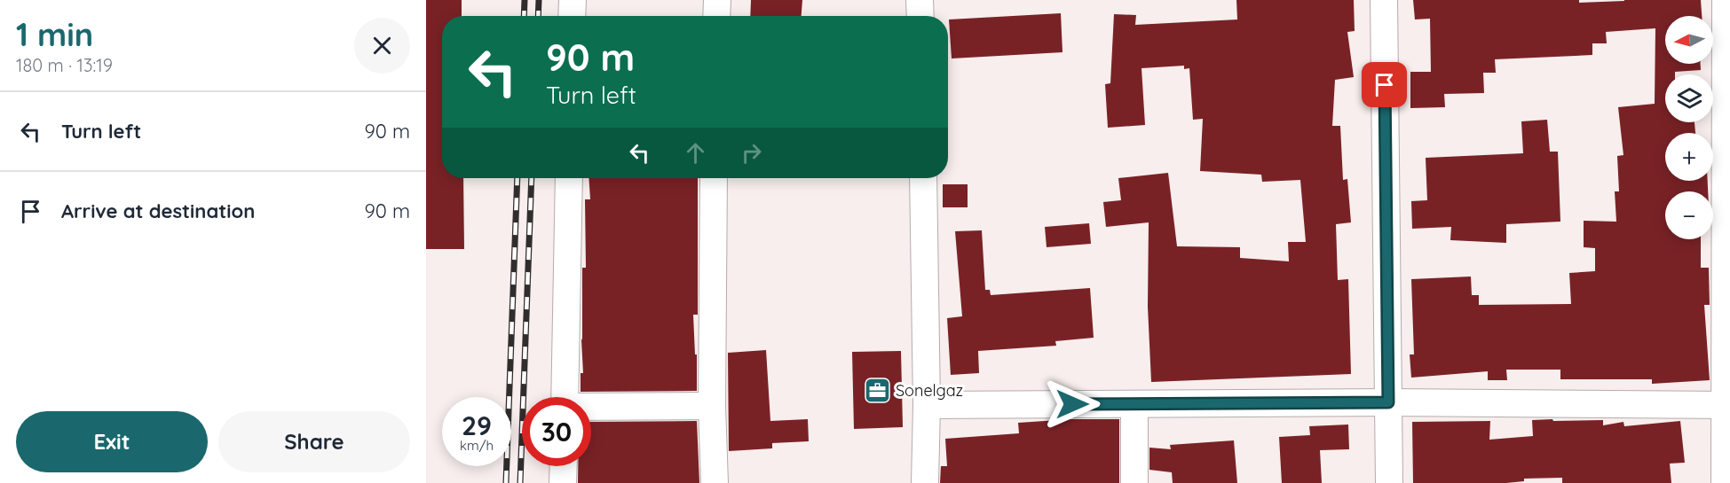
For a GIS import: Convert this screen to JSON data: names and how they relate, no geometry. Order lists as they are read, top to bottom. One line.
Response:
{"places":{"office":["Sonelgaz"]},"north":"left","page":{"heading":["1 min","180 m · 13:19"],"map_buttons":["+","−"],"turn":["90 m","Turn left"],"list":[{"name":"Turn left","value":"90 m"},{"name":"Arrive at destination","value":"90 m"}],"speed":"29 km/h","limit":"30","buttons":["Exit","Share"]}}
